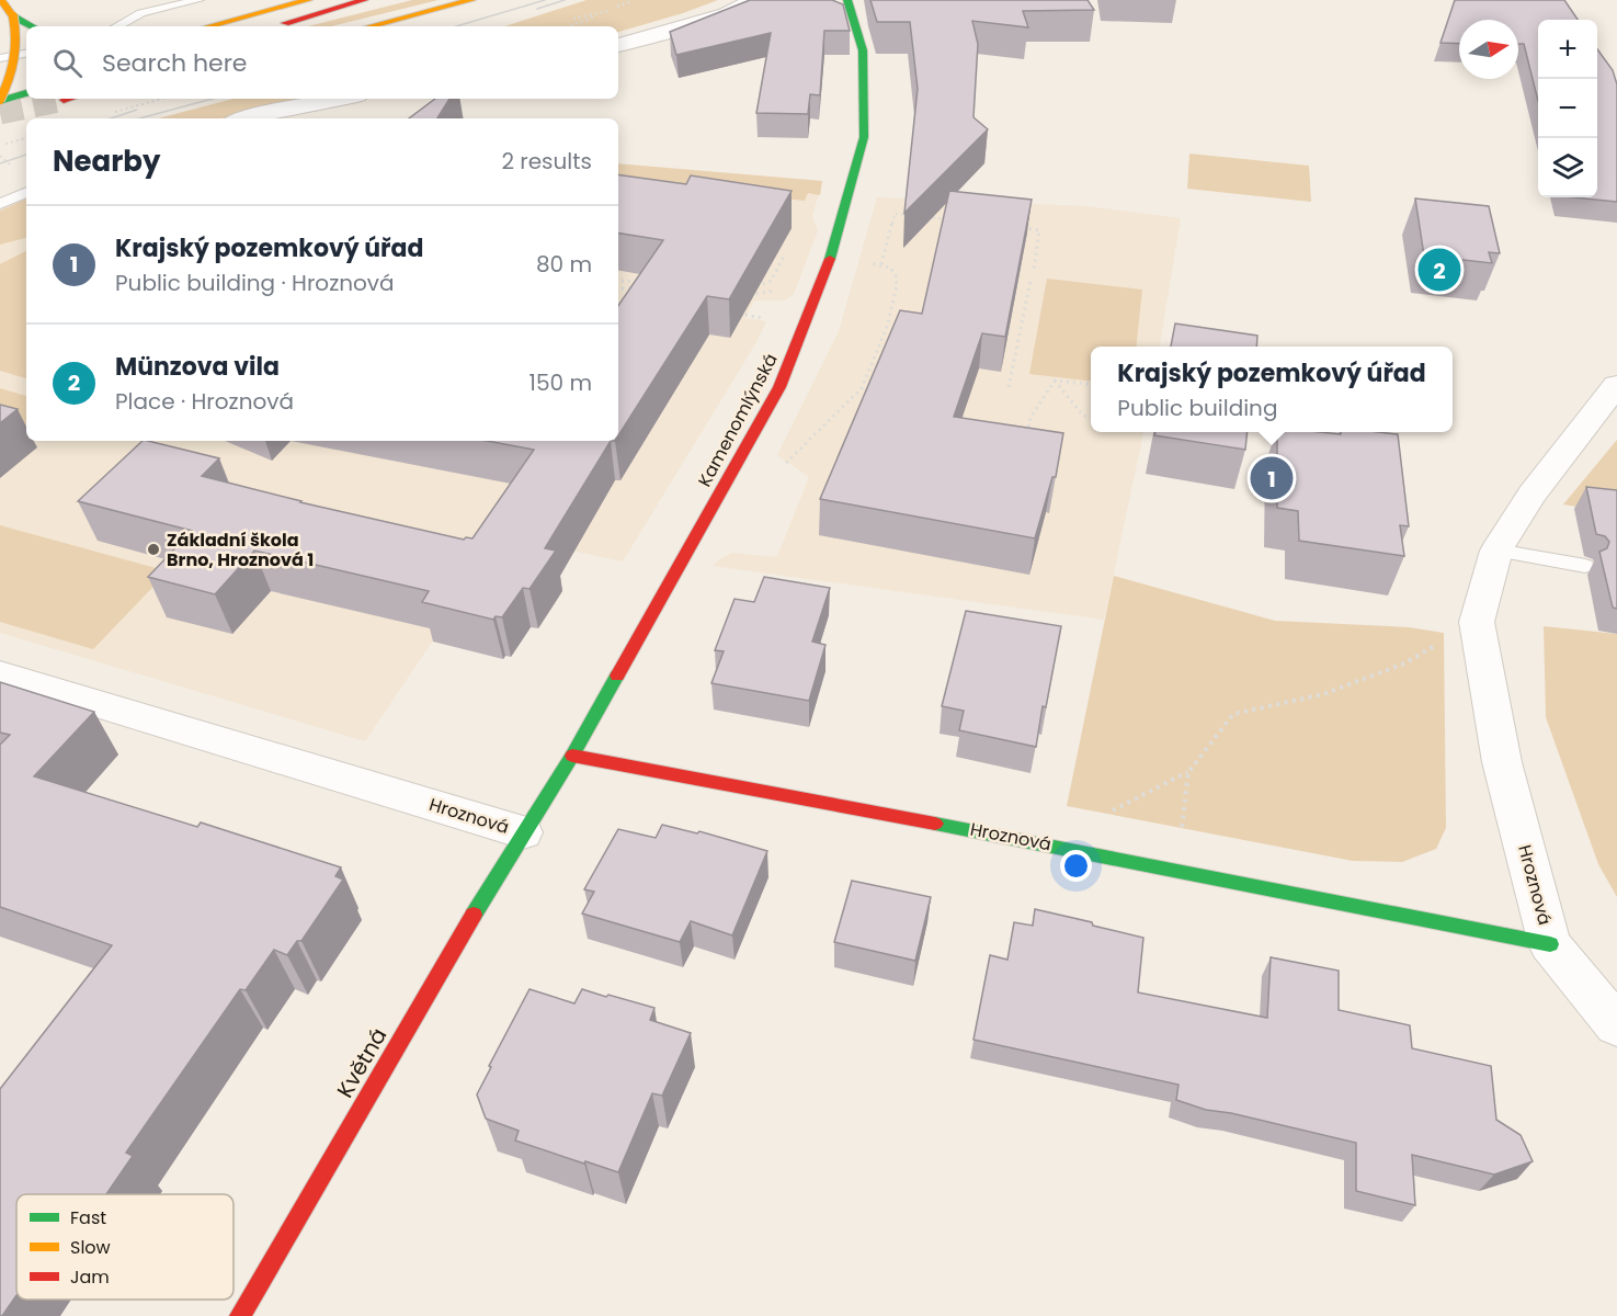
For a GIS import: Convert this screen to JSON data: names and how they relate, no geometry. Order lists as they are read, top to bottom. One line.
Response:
{"streets":{"main road":["Kamenomlýnská","Hroznová","Květná"]},"crossings":[["Kamenomlýnská","Hroznová"],["Hroznová","Květná"]],"places":["Základní škola Brno, Hroznová 1"],"legend":["Fast","Slow","Jam"],"north":"right","page":{"map_buttons":["+","−"],"search":"Search here","heading":["Nearby","2 results"],"list":[{"mark":"1","name":"Krajský pozemkový úřad","note":"Public building · Hroznová","value":"80 m"},{"mark":"2","name":"Münzova vila","note":"Place · Hroznová","value":"150 m"}],"pins":["2","1"],"popup":["Krajský pozemkový úřad","Public building"]}}
